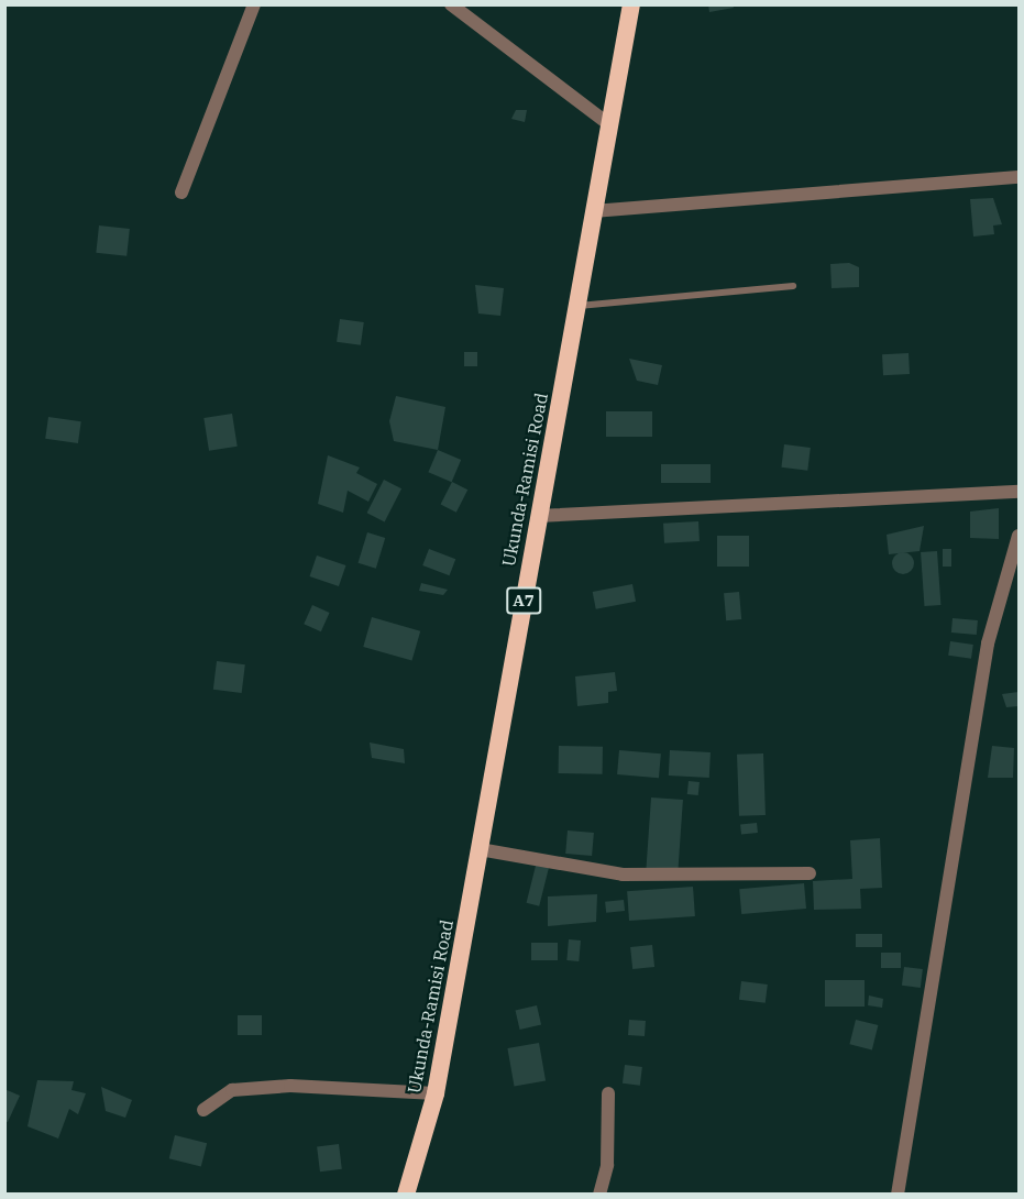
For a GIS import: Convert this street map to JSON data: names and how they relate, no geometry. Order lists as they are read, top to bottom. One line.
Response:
{"streets":{"highway":["Ukunda-Ramisi Road","A7"]}}
